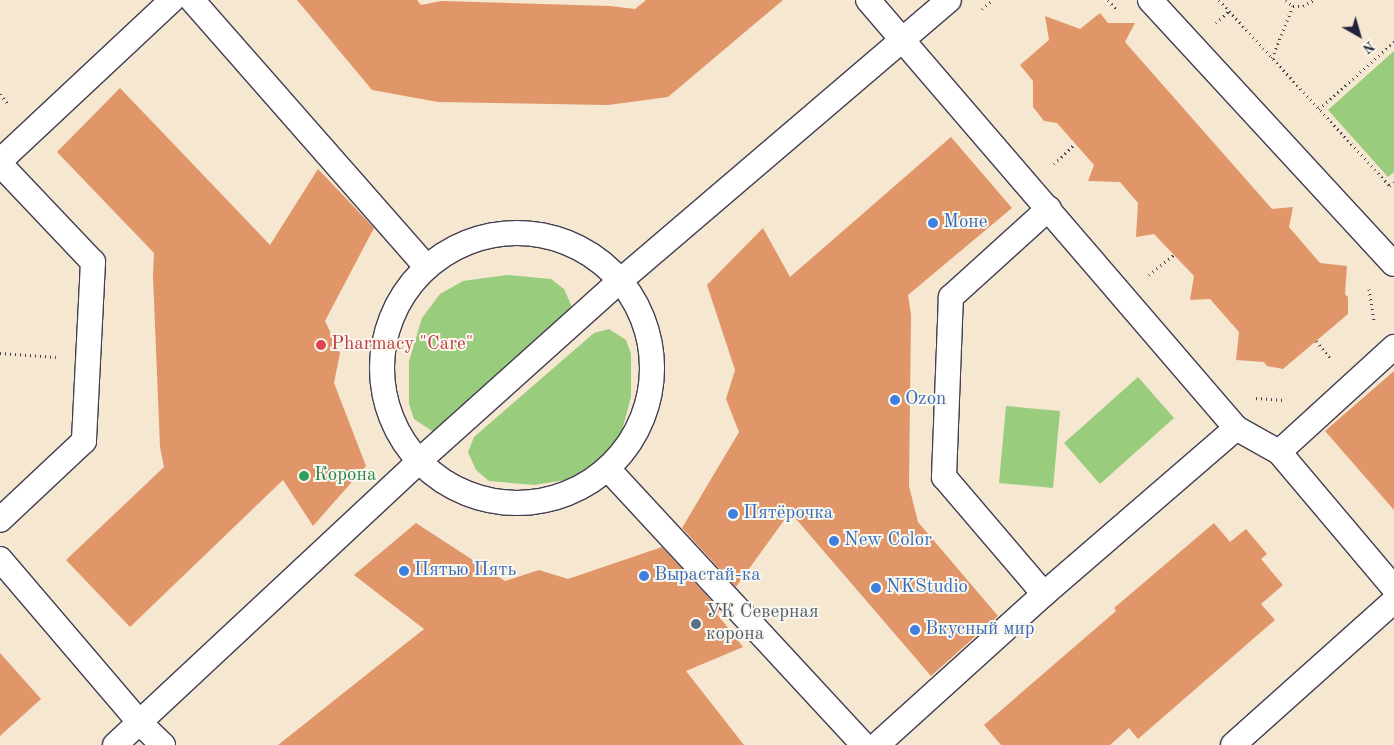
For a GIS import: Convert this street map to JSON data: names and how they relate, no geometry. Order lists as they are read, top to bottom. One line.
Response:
{"places":["Моне","Pharmacy \"Care\"","Ozon","Корона","Пятёрочка","New Color","Пятью Пять","Вырастай-ка","NKStudio","УК Северная корона","Вкусный мир"],"north":"bottom right"}
